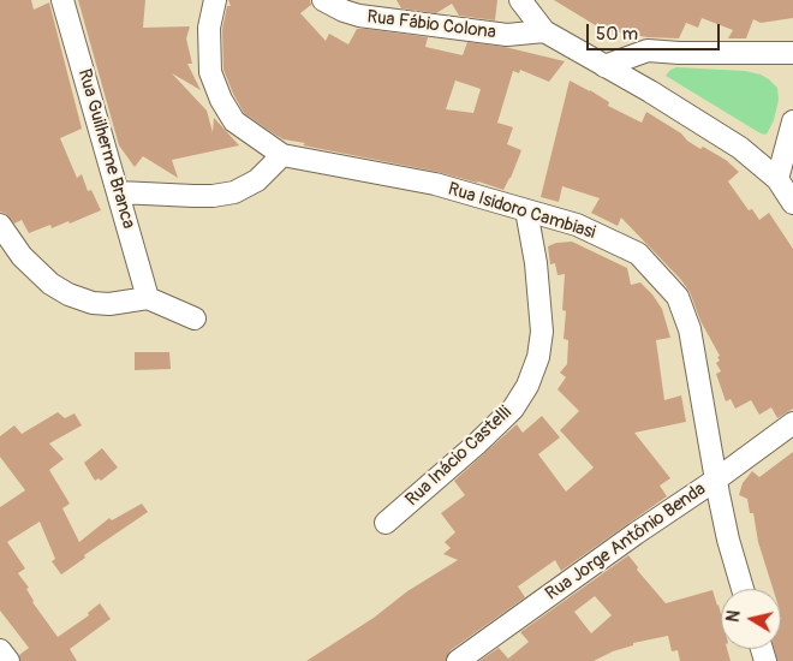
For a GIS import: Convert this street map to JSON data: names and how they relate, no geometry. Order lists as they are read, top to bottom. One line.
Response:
{"streets":{"street":["Rua Fábio Colona","Rua Guilherme Branca","Rua Isidoro Cambiasi","Rua Inácio Castelli","Rua Jorge Antônio Benda"]},"crossings":[["Rua Isidoro Cambiasi","Rua Inácio Castelli"],["Rua Isidoro Cambiasi","Rua Jorge Antônio Benda"]],"scale_bar":"50 m","north":"left"}
